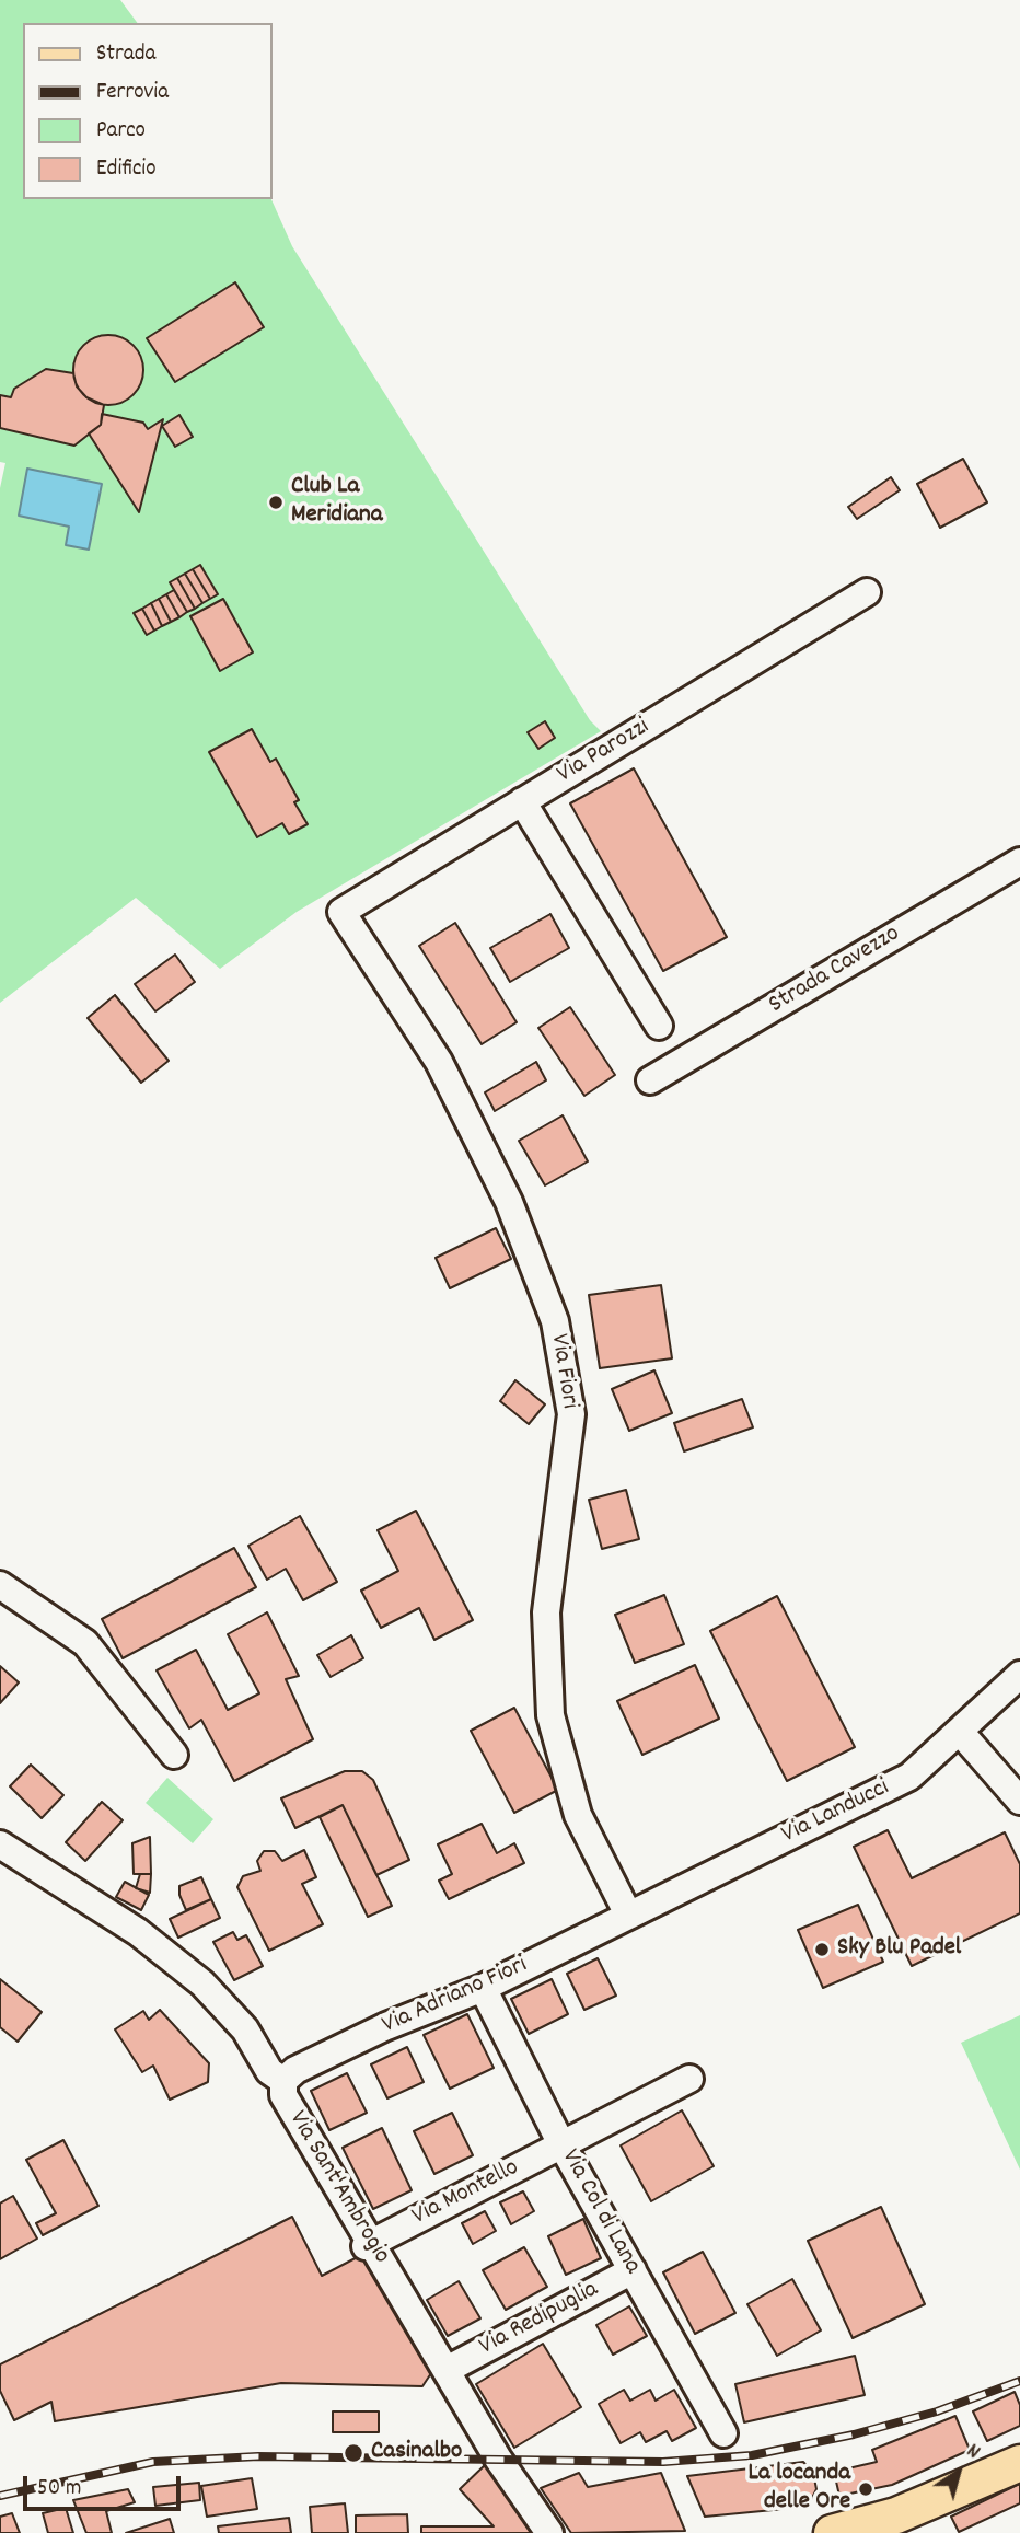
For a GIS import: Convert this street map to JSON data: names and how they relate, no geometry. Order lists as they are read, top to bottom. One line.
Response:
{"streets":{"street":["Via Parozzi","Strada Cavezzo","Via Fiori","Via Landucci","Via Adriano Fiori","Via Sant'Ambrogio","Via Montello","Via Col di Lana","Via Redipuglia"]},"crossings":[["Via Parozzi","Via Fiori"],["Via Fiori","Via Landucci"],["Via Fiori","Via Adriano Fiori"],["Via Landucci","Via Adriano Fiori"],["Via Adriano Fiori","Via Sant'Ambrogio"],["Via Adriano Fiori","Via Col di Lana"],["Via Sant'Ambrogio","Via Montello"],["Via Sant'Ambrogio","Via Redipuglia"],["Via Montello","Via Col di Lana"],["Via Col di Lana","Via Redipuglia"]],"places":["Club La Meridiana","Sky Blu Padel","Casinalbo","La locanda delle Ore"],"legend":["Strada","Ferrovia","Parco","Edificio"],"scale_bar":"50 m","north":"top right"}
